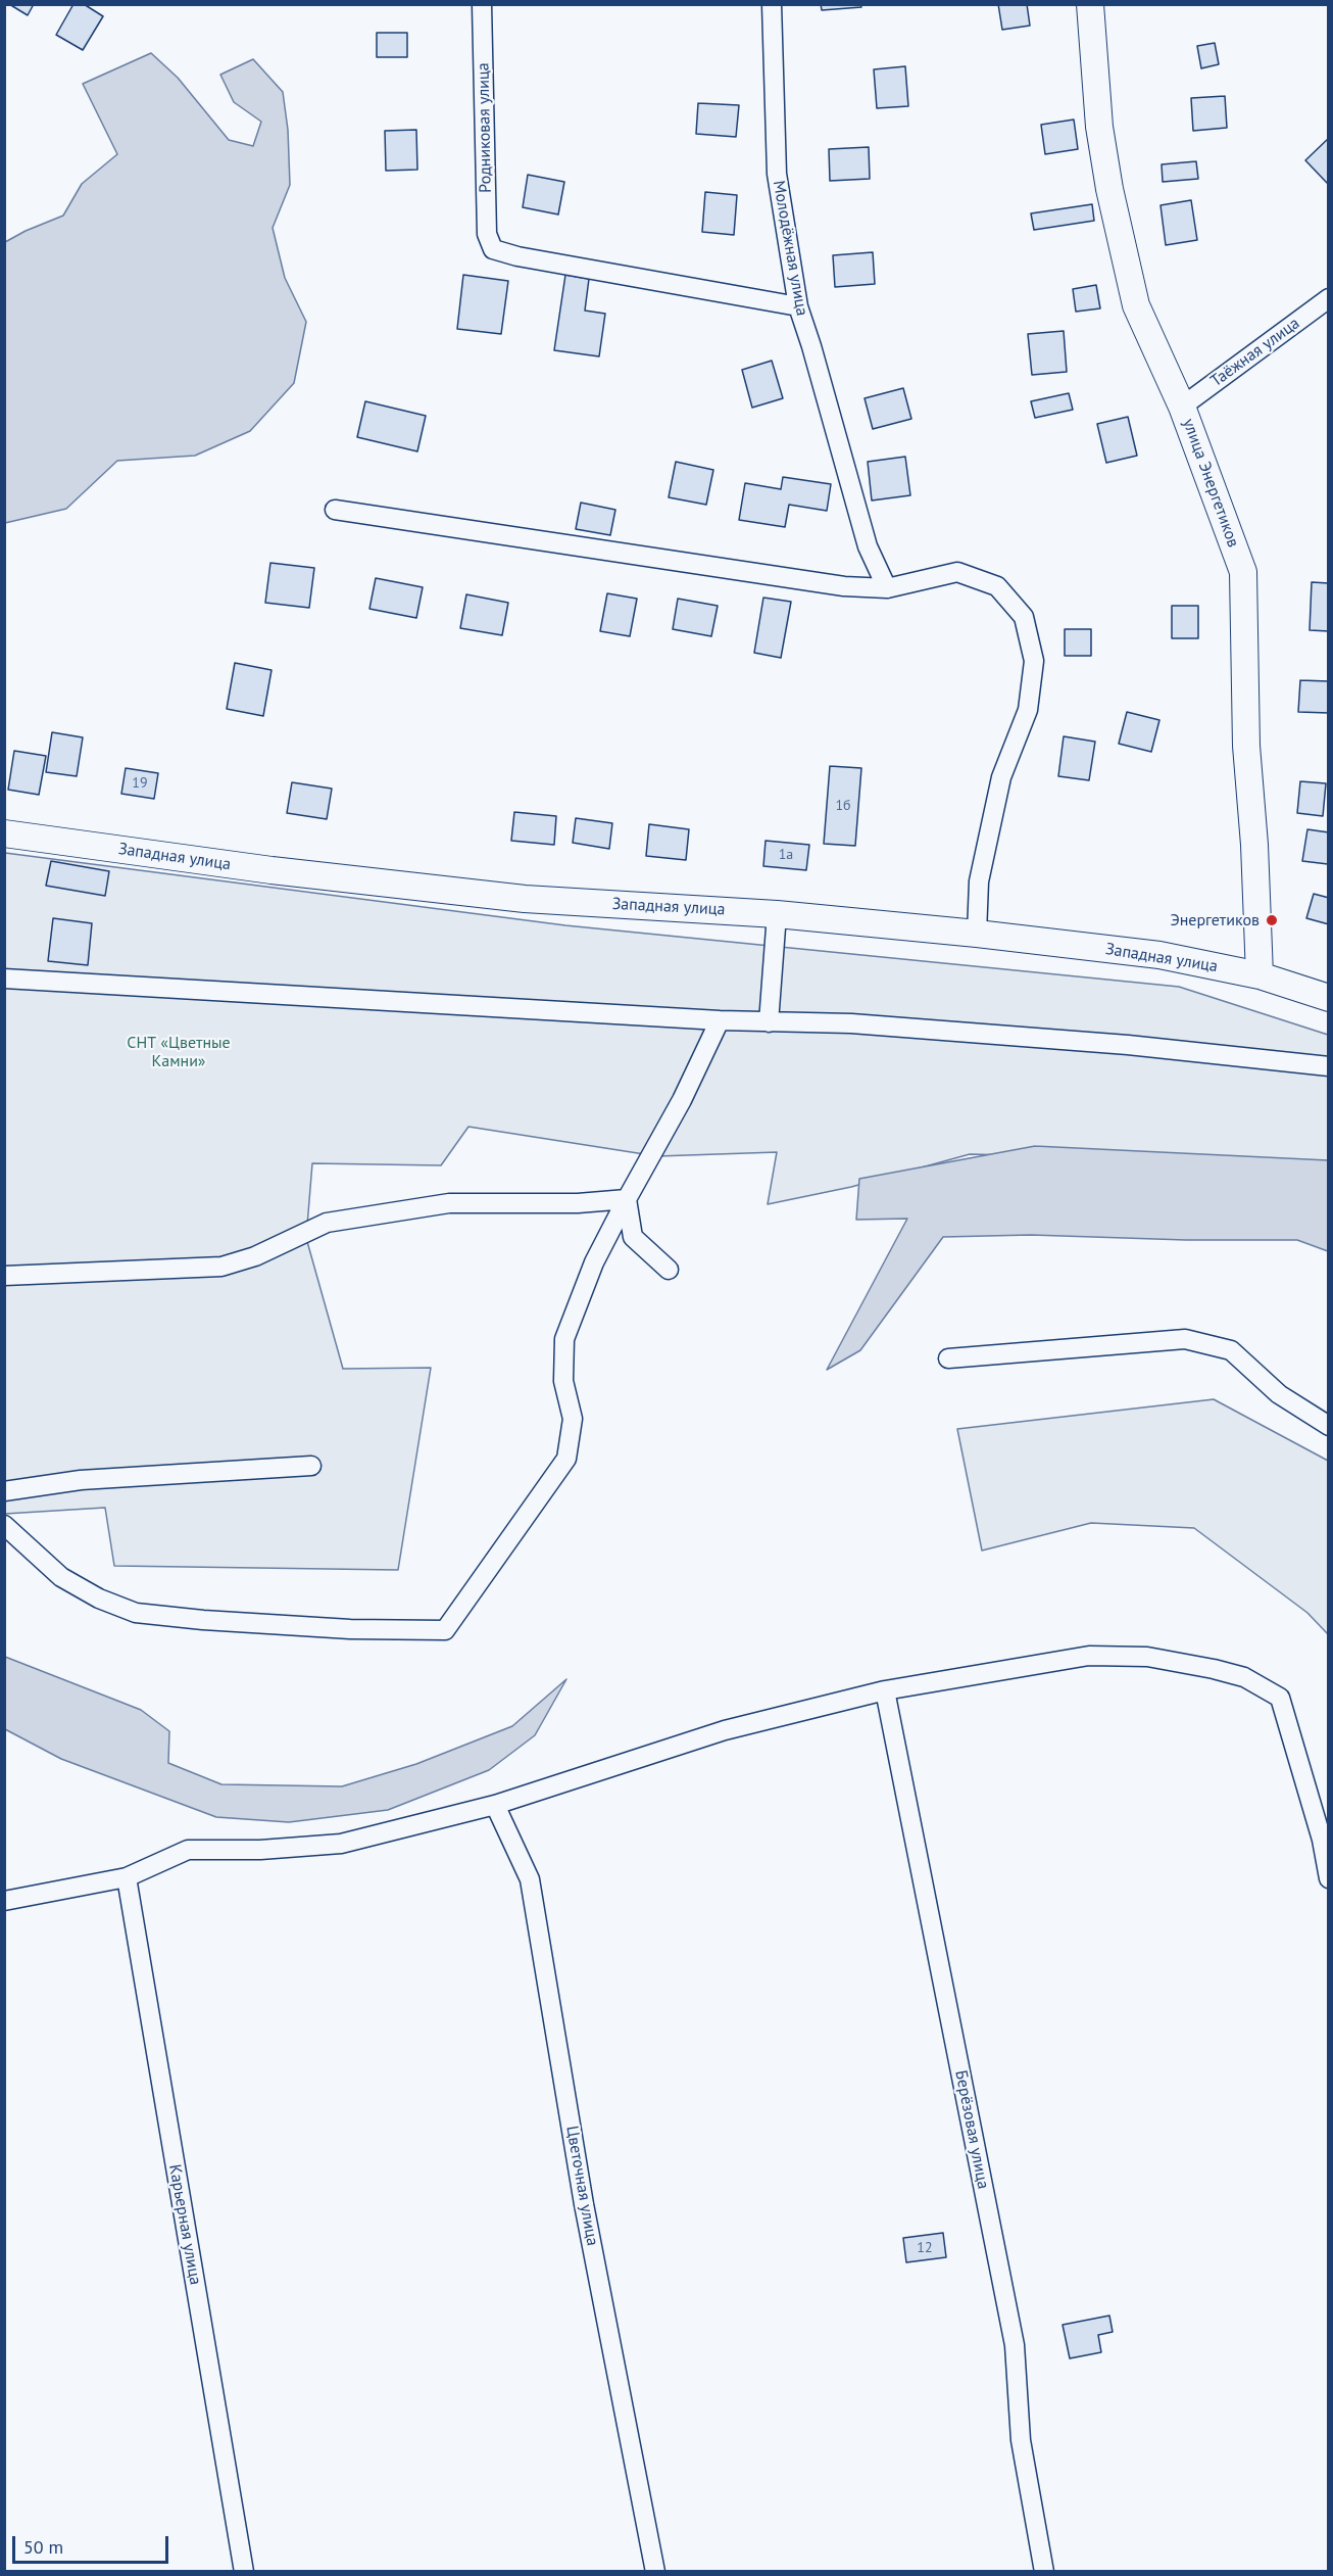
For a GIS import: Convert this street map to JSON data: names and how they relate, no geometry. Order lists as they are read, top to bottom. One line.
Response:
{"streets":{"main road":["улица Энергетиков","Западная улица"],"street":["Родниковая улица","Молодёжная улица","Таёжная улица","Берёзовая улица","Цветочная улица","Карьерная улица"]},"crossings":[["Родниковая улица","Молодёжная улица"],["Таёжная улица","улица Энергетиков"],["улица Энергетиков","Западная улица"]],"parks":["СНТ «Цветные Камни»"],"places":["Энергетиков"],"house_numbers":["19","1б","1а","12"],"scale_bar":"50 m"}
